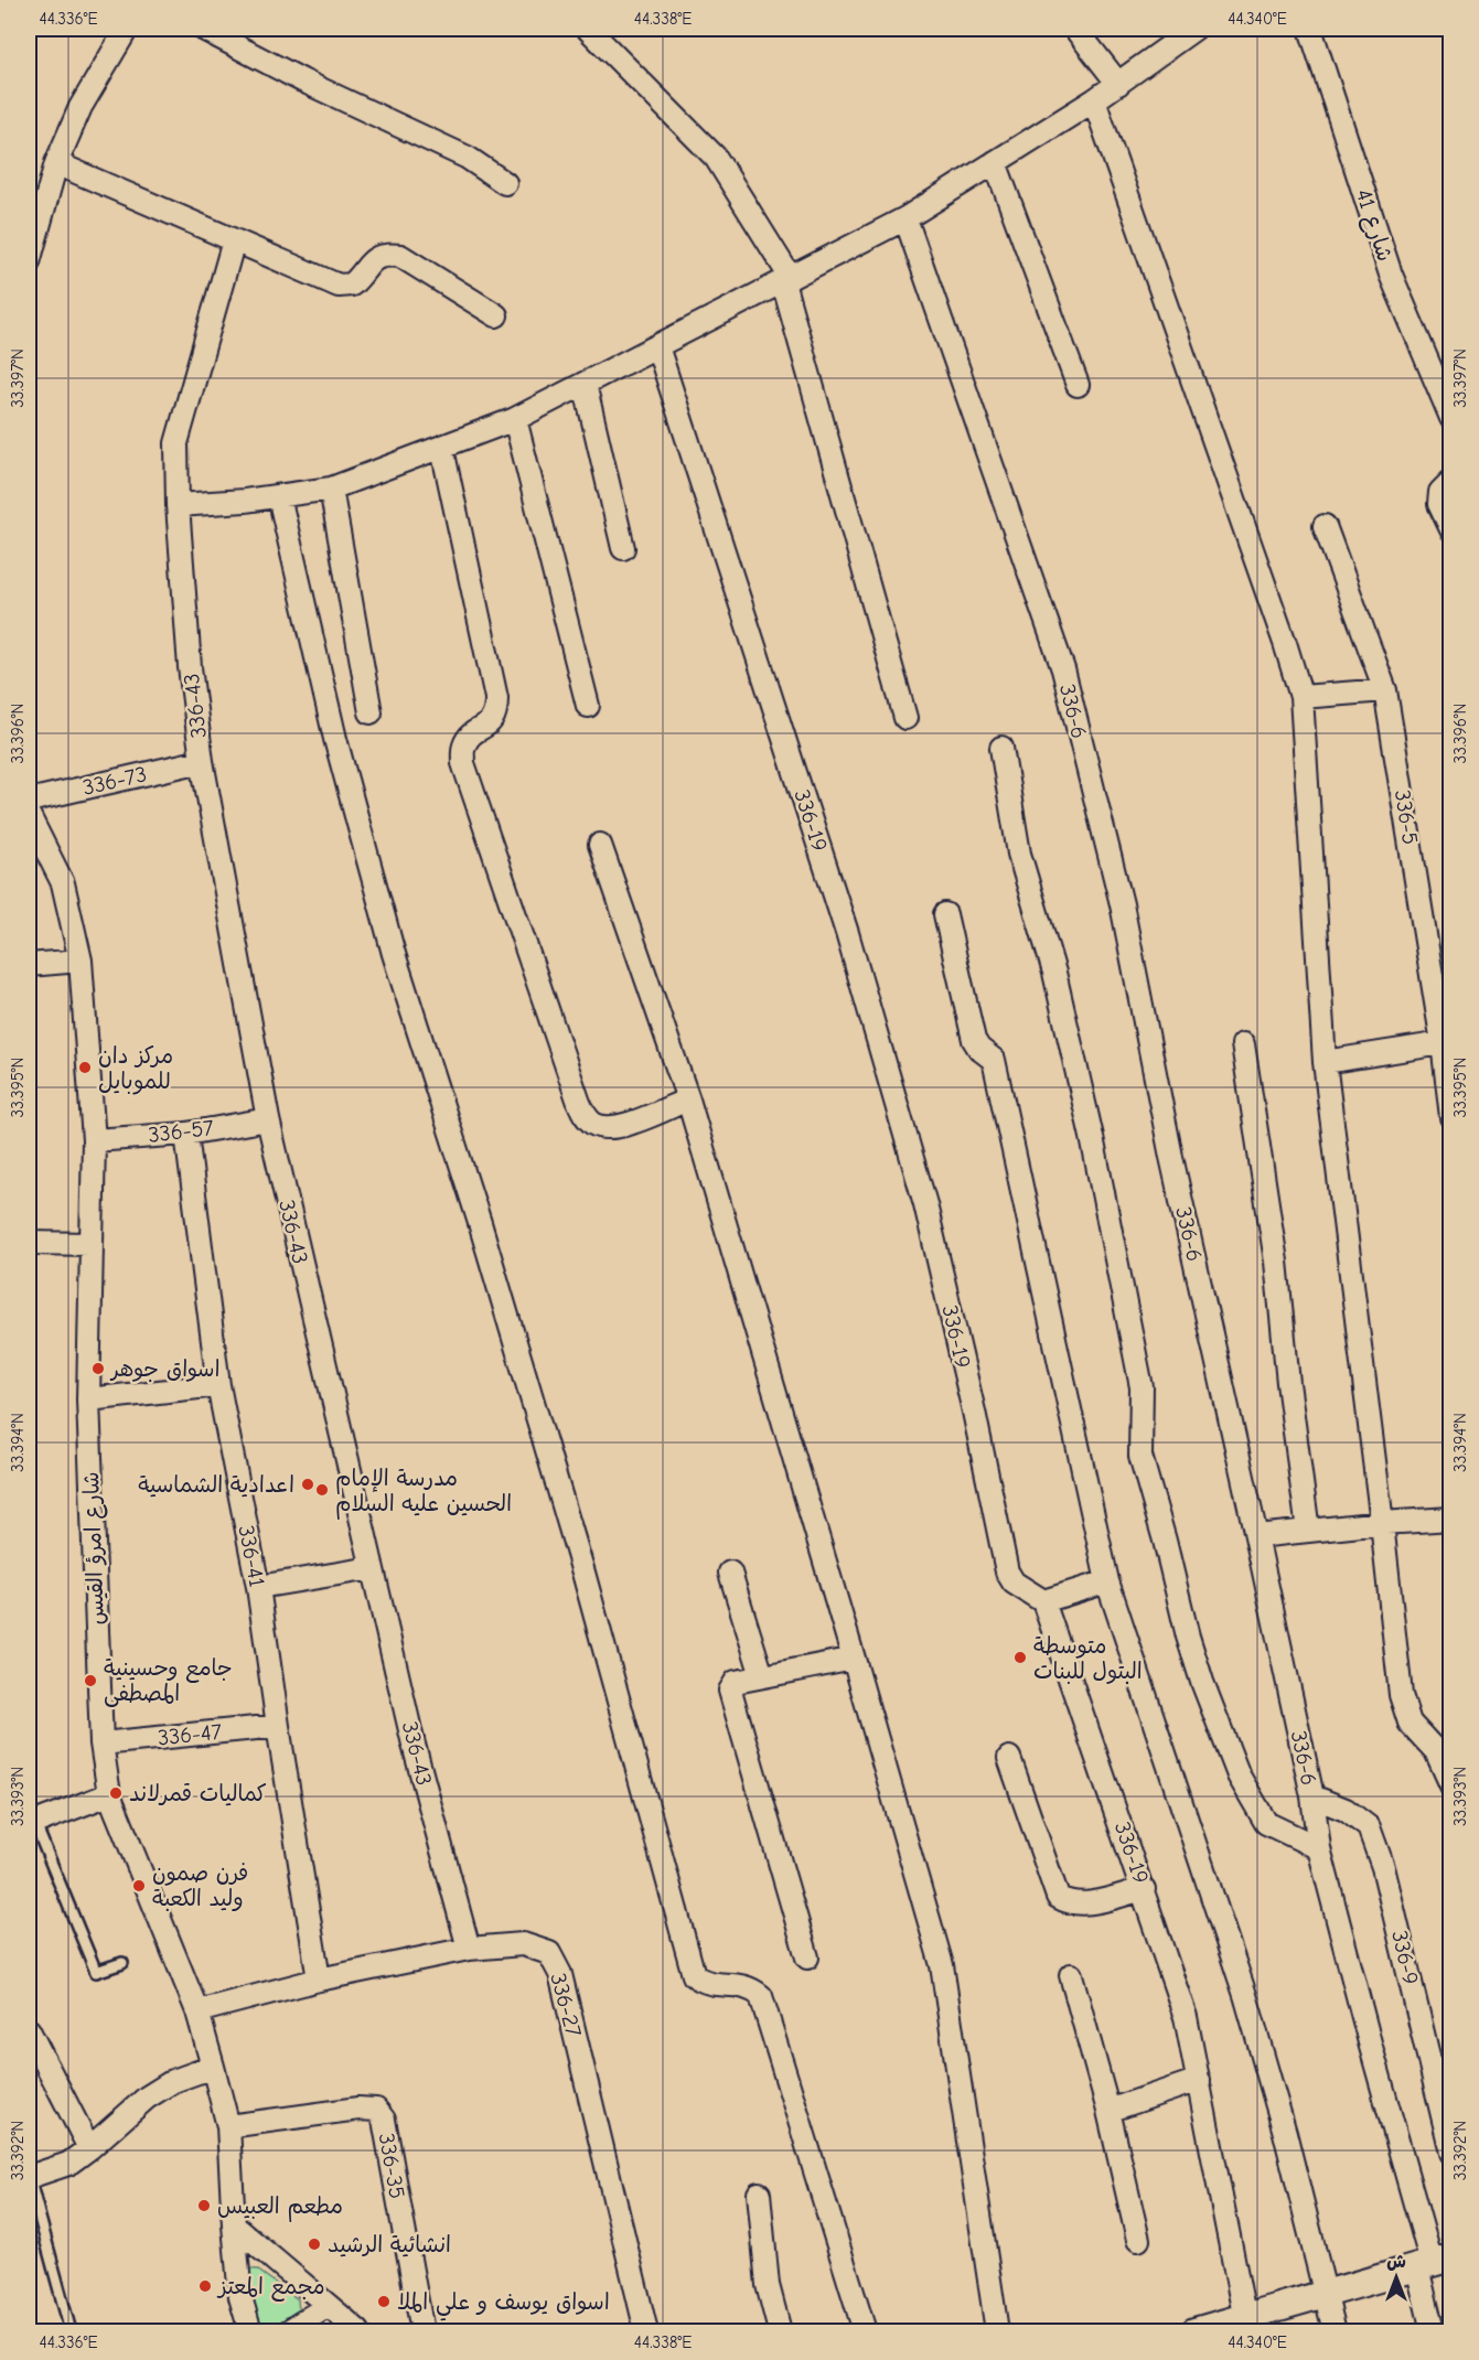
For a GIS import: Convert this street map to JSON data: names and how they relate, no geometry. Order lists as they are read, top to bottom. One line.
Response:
{"streets":{"street":["شارع 41","336-43","336-6","336-73","336-5","336-19","336-57","شارع امرؤ القيس","336-41","336-47","336-9","336-27","336-35"]},"crossings":[["336-43","336-73"],["336-43","336-57"],["336-43","336-27"],["336-6","336-9"],["336-57","شارع امرؤ القيس"],["336-57","336-41"],["شارع امرؤ القيس","336-47"],["شارع امرؤ القيس","336-27"],["شارع امرؤ القيس","336-35"],["336-41","336-47"],["336-41","336-27"]],"places":["مركز دان للموبايل","اسواق جوهر","اعدادية الشماسية","مدرسة الإمام الحسين عليه السلام","متوسطة البتول للبنات","جامع وحسينية المصطفى","كماليات قمرلاند","فرن صمون وليد الكعبة","مطعم العبيس","انشائية الرشيد","مجمع المعتز","اسواق يوسف و علي الملا"],"north":"top","coordinates":["44.336°E","44.338°E","44.340°E","33.397°N","33.396°N","33.395°N","33.394°N","33.393°N","33.392°N"]}
